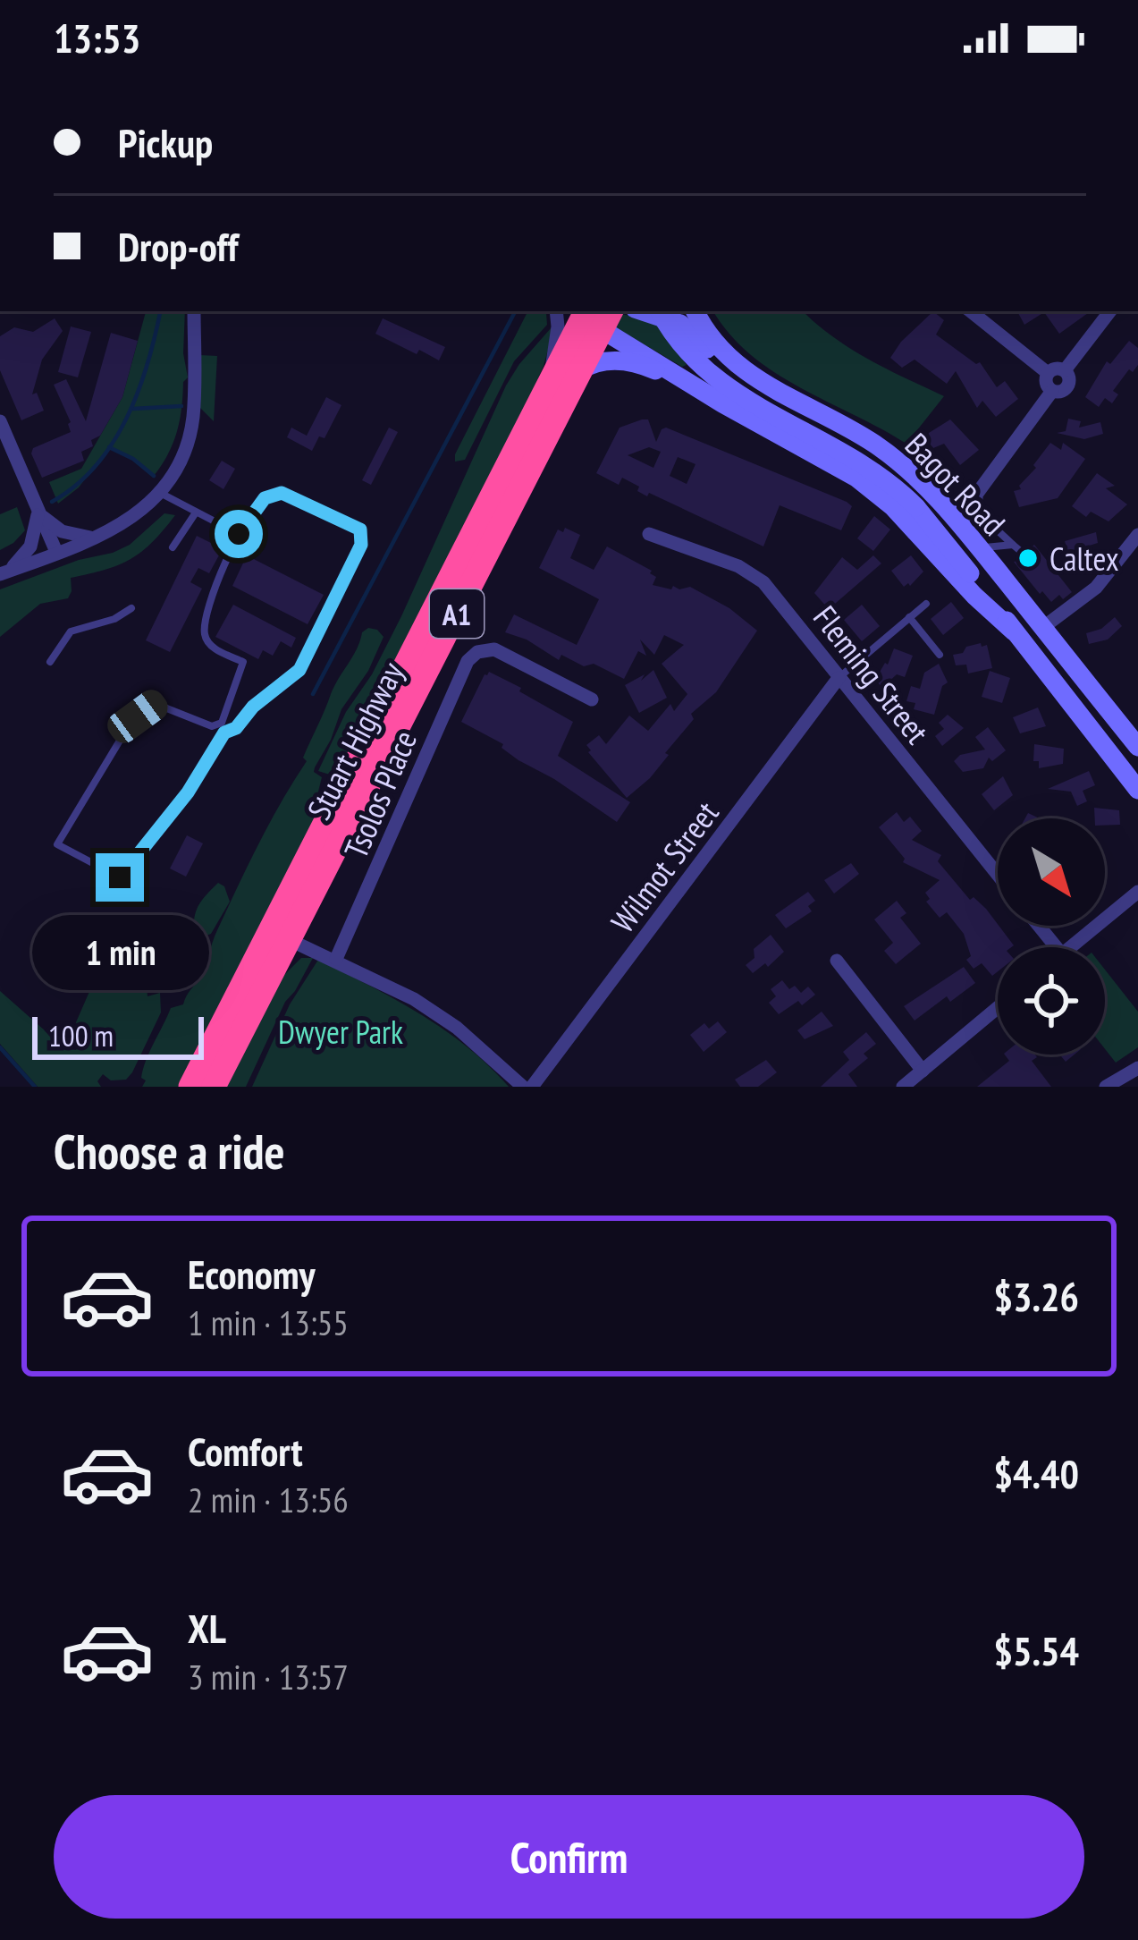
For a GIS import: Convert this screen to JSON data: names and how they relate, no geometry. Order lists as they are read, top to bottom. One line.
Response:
{"streets":{"highway":["A1","Stuart Highway"],"main road":["Bagot Road"],"street":["Fleming Street","Tsolos Place","Wilmot Street"]},"crossings":[["Bagot Road","Stuart Highway"],["Fleming Street","Wilmot Street"]],"parks":["Dwyer Park"],"places":["Caltex"],"scale_bar":"100 m","north":"bottom right","page":{"status":"13:53","banner":["Pickup","Drop-off"],"bubble":"1 min","scale":"100 m","heading":"Choose a ride","list":[{"name":"Economy","note":"1 min · 13:55","value":"$3.26"},{"name":"Comfort","note":"2 min · 13:56","value":"$4.40"},{"name":"XL","note":"3 min · 13:57","value":"$5.54"}],"buttons":"Confirm"}}
